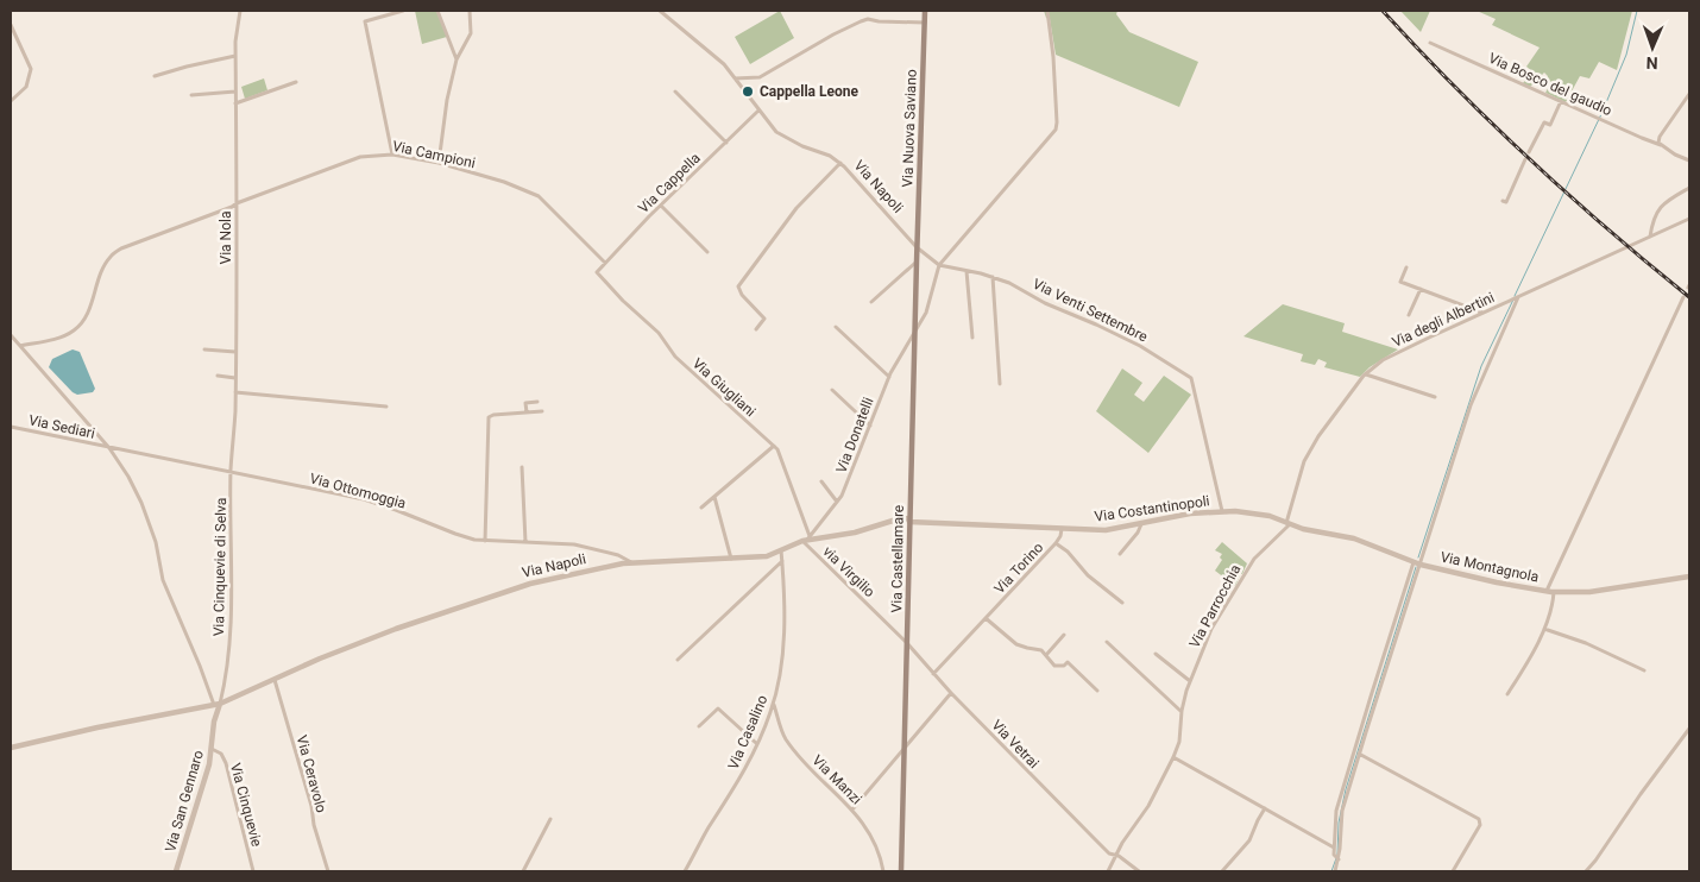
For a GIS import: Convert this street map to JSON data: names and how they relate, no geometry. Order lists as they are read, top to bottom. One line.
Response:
{"streets":{"main road":["Via Nuova Saviano","Via Castellamare"],"street":["Via Bosco del gaudio","Via Campioni","Via Cappella","Via Napoli","Via Nola","Via Venti Settembre","Via degli Albertini","Via Giugliani","Via Sediari","Via Donatelli","Via Ottomoggia","Via Costantinopoli","Via Cinquevie di Selva","Via Montagnola","Via Torino","via Virgilio","Via Parrocchia","Via Casalino","Via Vetrai","Via Ceravolo","Via Manzi","Via San Gennaro","Via Cinquevie"]},"crossings":[["Via Nuova Saviano","Via Napoli"],["Via Nuova Saviano","Via Venti Settembre"],["Via Nuova Saviano","Via Castellamare"],["Via Campioni","Via Cappella"],["Via Campioni","Via Nola"],["Via Cappella","Via Napoli"],["Via Cappella","Via Giugliani"],["Via Napoli","Via Venti Settembre"],["Via Napoli","Via Giugliani"],["Via Napoli","Via Donatelli"],["Via Napoli","Via Ottomoggia"],["Via Napoli","Via Costantinopoli"],["Via Napoli","Via Castellamare"],["Via Napoli","Via Cinquevie di Selva"],["Via Napoli","via Virgilio"],["Via Napoli","Via Casalino"],["Via Napoli","Via Ceravolo"],["Via Napoli","Via San Gennaro"],["Via Nola","Via Ottomoggia"],["Via Nola","Via Cinquevie di Selva"],["Via Venti Settembre","Via Donatelli"],["Via Venti Settembre","Via Costantinopoli"],["Via Venti Settembre","Via Castellamare"],["Via degli Albertini","Via Costantinopoli"],["Via degli Albertini","Via Montagnola"],["Via degli Albertini","Via Parrocchia"],["Via Giugliani","Via Donatelli"],["Via Giugliani","via Virgilio"],["Via Sediari","Via Ottomoggia"],["Via Donatelli","Via Castellamare"],["Via Donatelli","via Virgilio"],["Via Ottomoggia","Via Cinquevie di Selva"],["Via Costantinopoli","Via Castellamare"],["Via Costantinopoli","Via Montagnola"],["Via Costantinopoli","Via Torino"],["Via Costantinopoli","Via Parrocchia"],["Via Castellamare","via Virgilio"],["Via Castellamare","Via Vetrai"],["Via Cinquevie di Selva","Via San Gennaro"],["Via Montagnola","Via Parrocchia"],["Via Torino","Via Vetrai"],["via Virgilio","Via Vetrai"],["Via Parrocchia","Via Vetrai"],["Via Casalino","Via Manzi"],["Via San Gennaro","Via Cinquevie"]],"places":["Cappella Leone"],"north":"bottom"}
